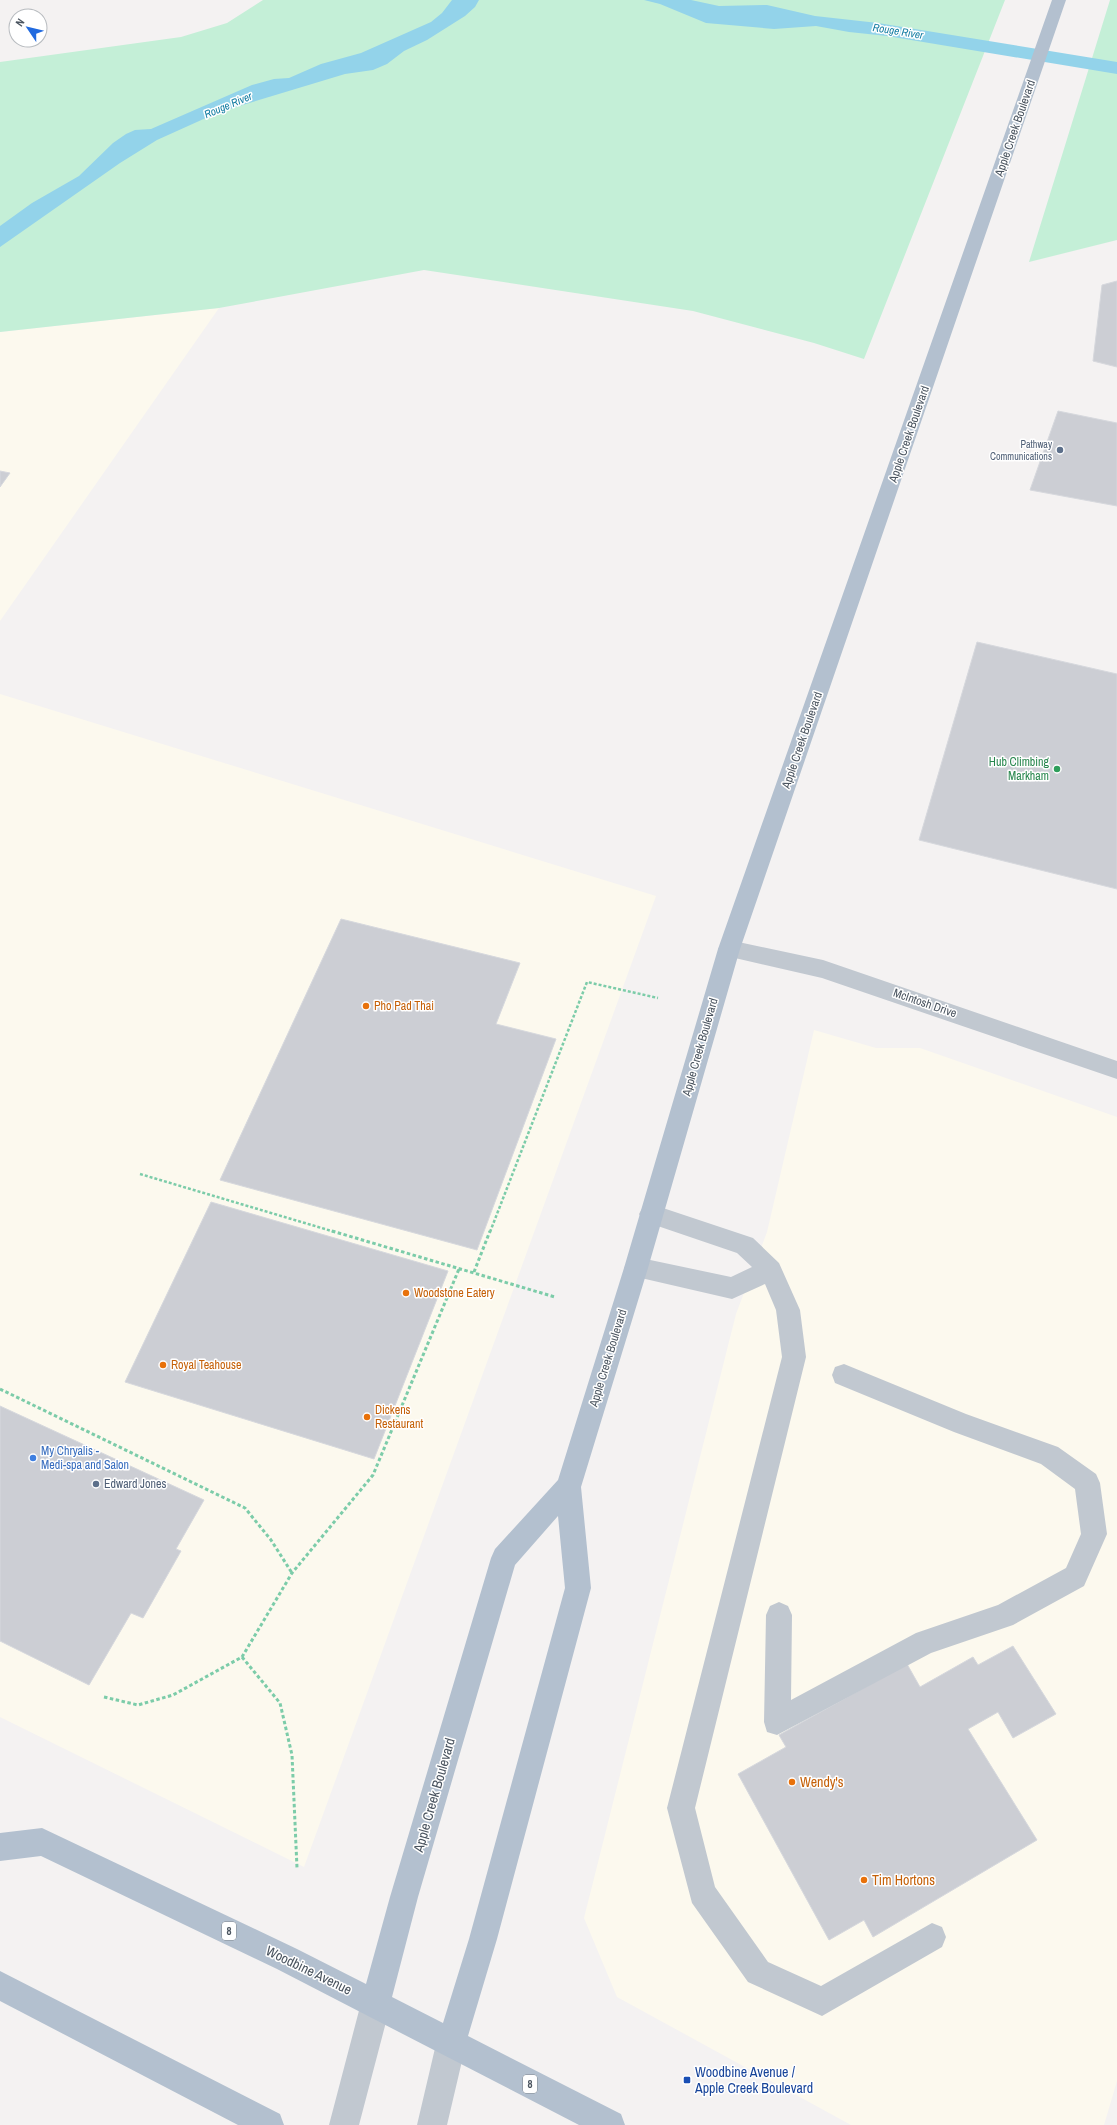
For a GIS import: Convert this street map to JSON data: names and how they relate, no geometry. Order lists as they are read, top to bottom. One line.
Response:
{"streets":{"main road":["Apple Creek Boulevard","8","Woodbine Avenue"],"street":["McIntosh Drive"]},"crossings":[["Apple Creek Boulevard","McIntosh Drive"],["Apple Creek Boulevard","Woodbine Avenue"]],"water":["Rouge River"],"places":{"other":["Pathway Communications","Hub Climbing Markham","Pho Pad Thai","Woodstone Eatery","Royal Teahouse","Dickens Restaurant","My Chryalis - Medi-spa and Salon","Edward Jones","Wendy's","Tim Hortons"],"transit":["Woodbine Avenue / Apple Creek Boulevard"]},"north":"top left"}
